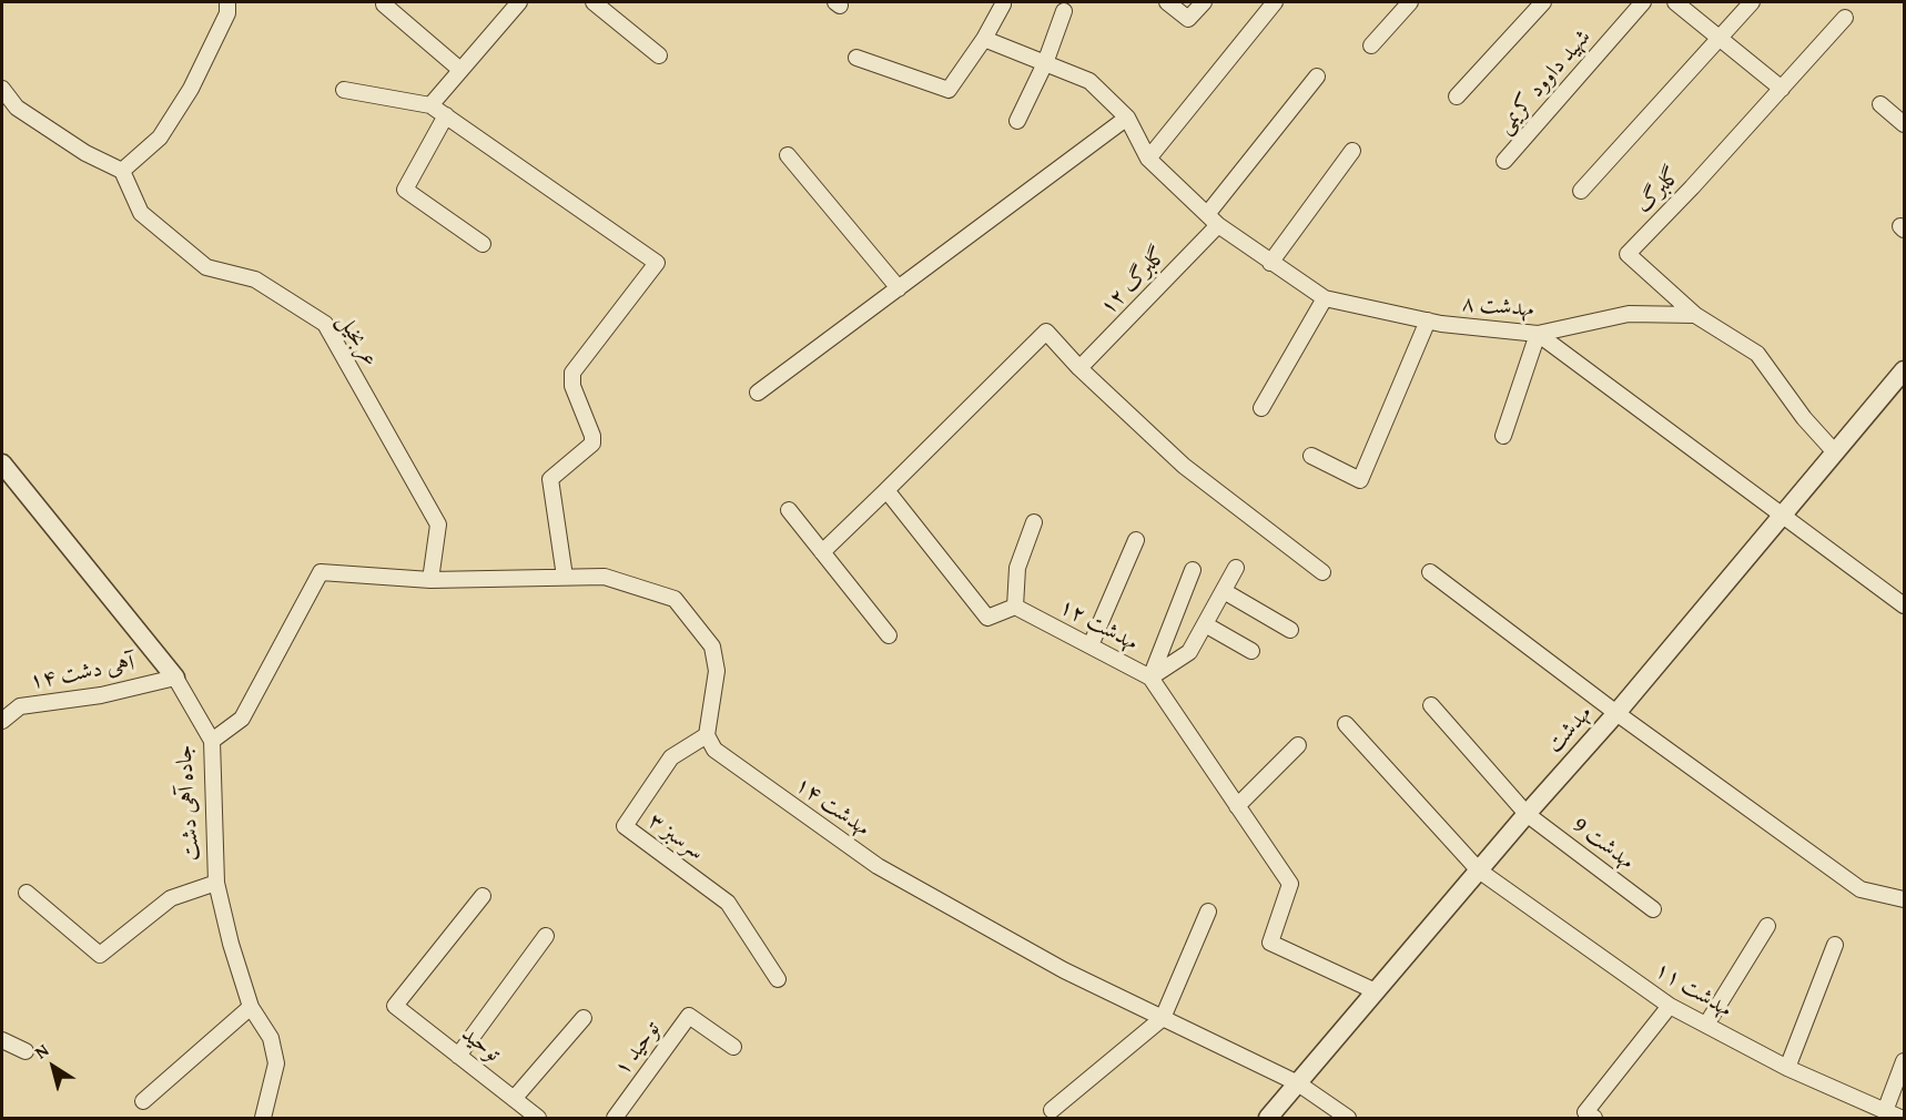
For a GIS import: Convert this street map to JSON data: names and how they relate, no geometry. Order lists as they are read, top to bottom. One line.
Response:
{"streets":{"street":["شهید داوود کریمی","گلبرگ","گلبرگ ١٢","مهدشت ۸","عربخیل","مهدشت ۱۲","آهی دشت ۱۴","مهدشت","جاده آهی دشت","مهدشت ۱۴","سرسبز ۳","مهدشت 9","مهدشت ۱۱","توحید","توحید ۱"]},"crossings":[["گلبرگ","مهدشت ۸"],["گلبرگ ١٢","مهدشت ۸"],["مهدشت ۱۲","مهدشت"],["آهی دشت ۱۴","جاده آهی دشت"],["مهدشت","مهدشت ۱۴"],["مهدشت","مهدشت 9"],["مهدشت","مهدشت ۱۱"],["مهدشت ۱۴","سرسبز ۳"]],"north":"top left"}
